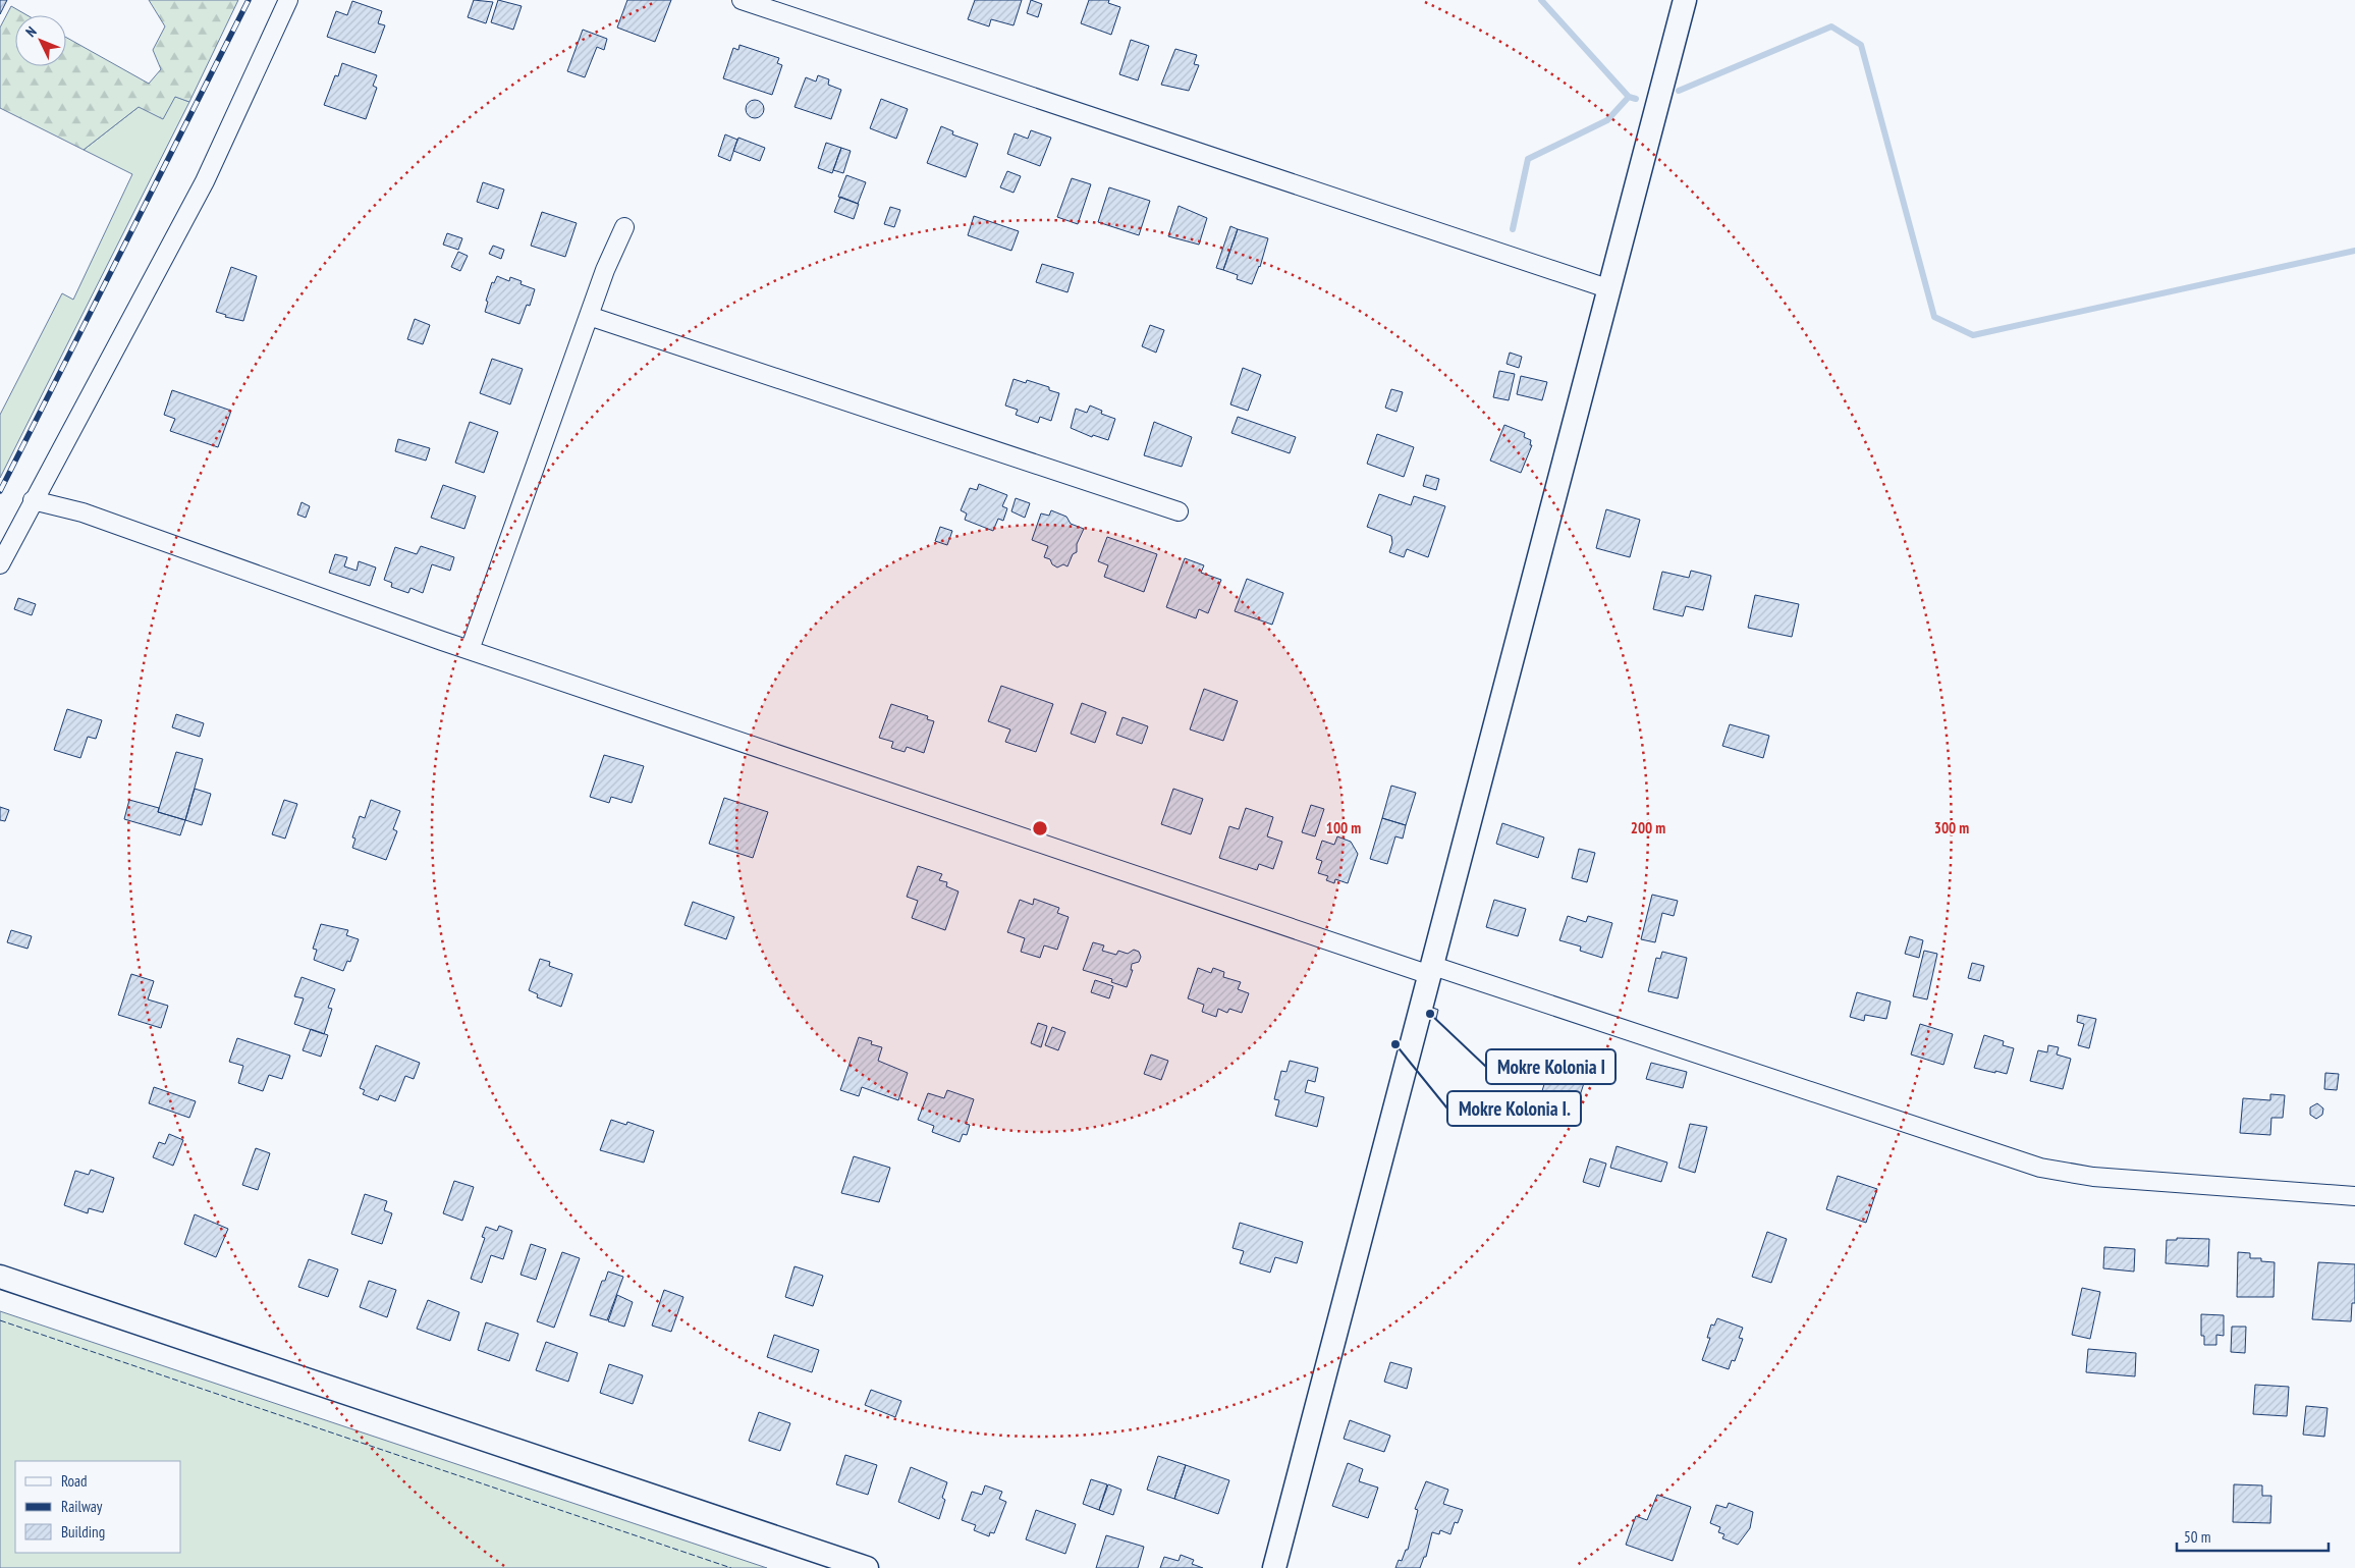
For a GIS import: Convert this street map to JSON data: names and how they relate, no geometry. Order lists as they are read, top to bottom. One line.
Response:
{"places":["Mokre Kolonia I","Mokre Kolonia I."],"legend":["Road","Railway","Building"],"scale_bar":"50 m","north":"top left","rings":["100 m","200 m","300 m"]}
